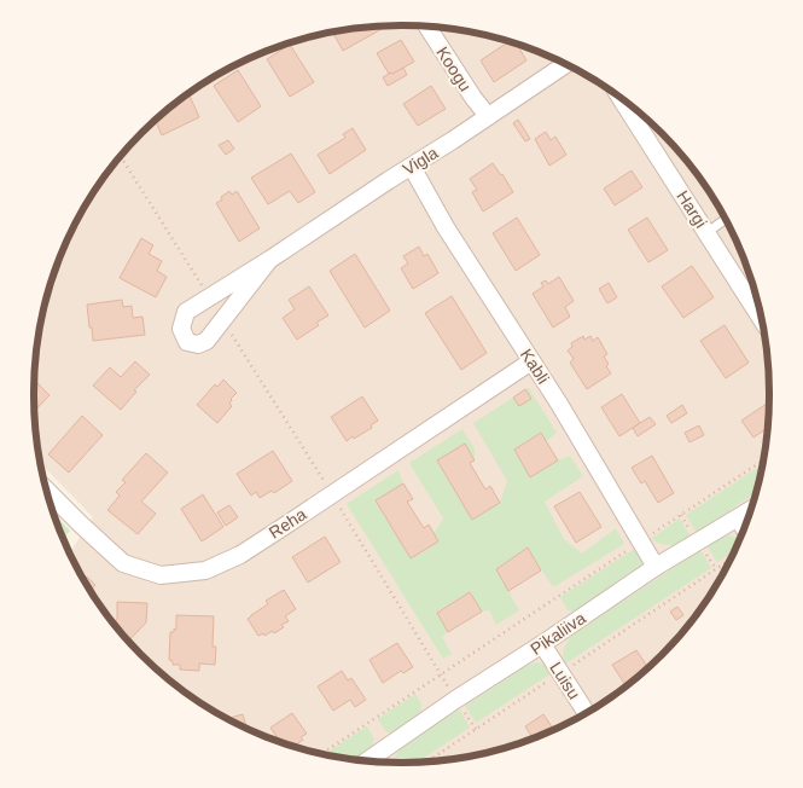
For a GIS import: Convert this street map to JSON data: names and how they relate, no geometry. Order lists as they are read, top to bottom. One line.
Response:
{"streets":{"street":["Koogu","Vigla","Hargi","Kabli","Reha","Pikaliiva","Luisu"]},"crossings":[["Koogu","Vigla"],["Vigla","Kabli"],["Kabli","Reha"],["Kabli","Pikaliiva"],["Pikaliiva","Luisu"]]}
